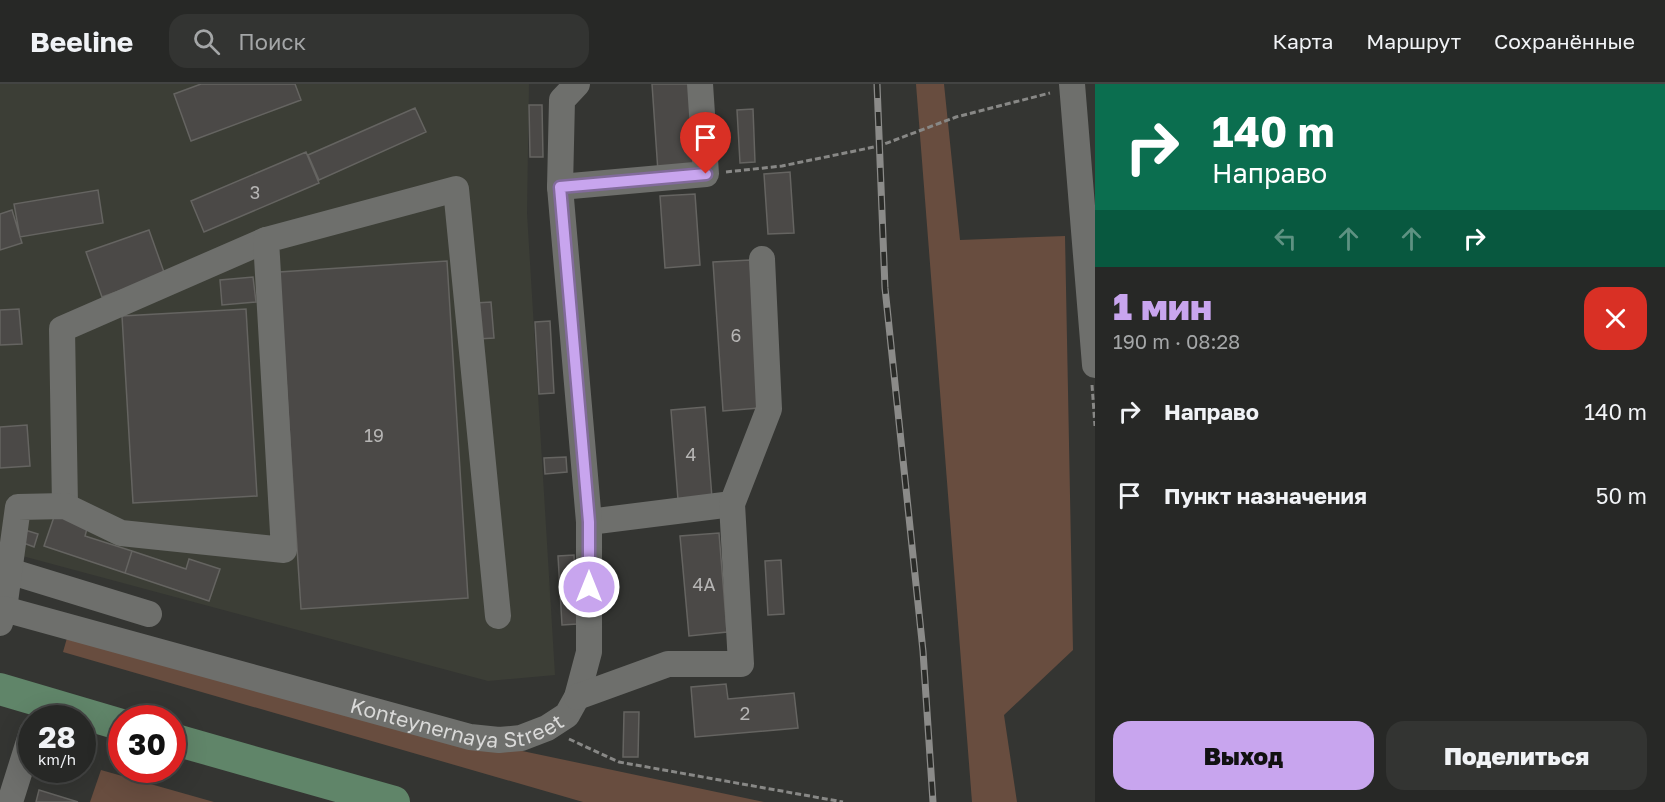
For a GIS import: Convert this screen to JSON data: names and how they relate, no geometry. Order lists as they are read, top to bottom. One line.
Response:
{"streets":{"street":["Konteynernaya Street"]},"house_numbers":["3","6","19","4","4А","2"],"page":{"header":"Beeline","search":"Поиск","nav":["Карта","Маршрут","Сохранённые"],"turn":["140 m","Направо"],"heading":["1 мин","190 m · 08:28"],"list":[{"name":"Направо","value":"140 m"},{"name":"Пункт назначения","value":"50 m"}],"speed":"28 km/h","limit":"30","buttons":["Выход","Поделиться"]}}
